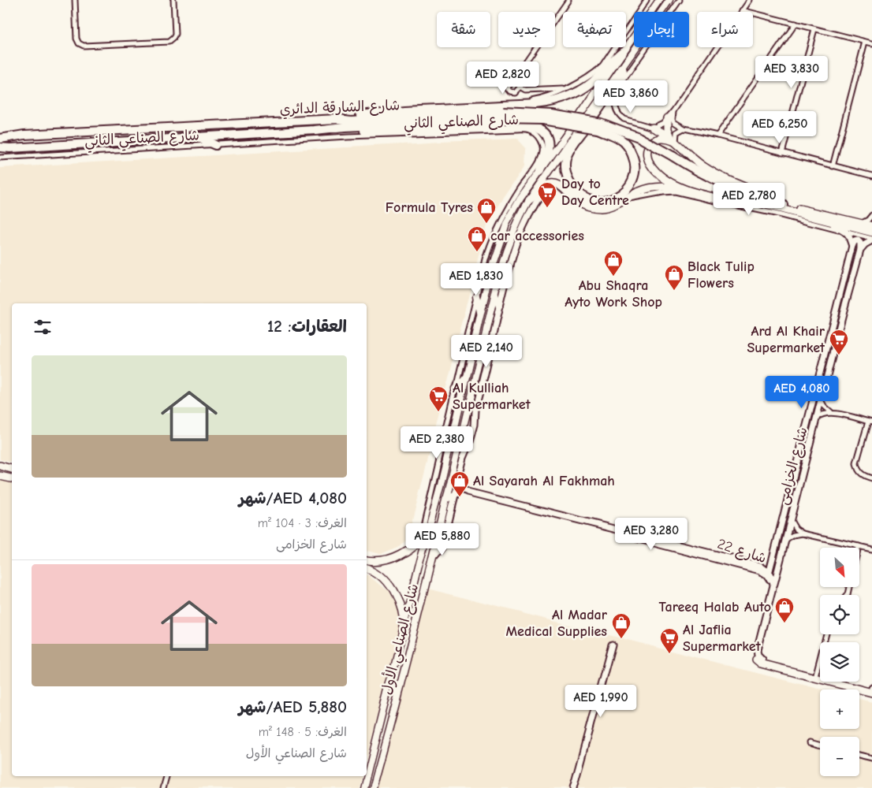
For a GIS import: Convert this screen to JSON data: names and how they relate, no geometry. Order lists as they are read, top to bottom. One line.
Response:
{"streets":{"highway":["شارع الشارقة الدائري"],"main road":["شارع الصناعي الأول"],"street":["شارع الصناعي الثاني","شارع الخزامى","شارع 22"]},"crossings":[["شارع الخزامى","شارع 22"]],"places":{"supermarket":["Day to Day Centre","Ard Al Khair Supermarket","Al Kulliah Supermarket","Al Jaflia Supermarket"],"shop":["Formula Tyres","car accessories","Abu Shaqra Ayto Work Shop","Black Tulip Flowers","Al Sayarah Al Fakhmah","Tareeq Halab Auto","Al Madar Medical Supplies"]},"north":"bottom right","page":{"chip":["شراء","إيجار","تصفية","جديد","شقة"],"price":["AED 3,830","AED 2,820","AED 3,860","AED 6,250","AED 2,780","AED 1,830","AED 2,140","AED 4,080","AED 2,380","AED 3,280","AED 5,880","AED 1,990"],"heading":"العقارات: 12","list":[{"name":"AED 4,080/شهر","note":"الغرف: 3 · 104 m² · شارع الخزامى"},{"name":"AED 5,880/شهر","note":"الغرف: 5 · 148 m² · شارع الصناعي الأول"}],"map_buttons":["+","−"]}}
